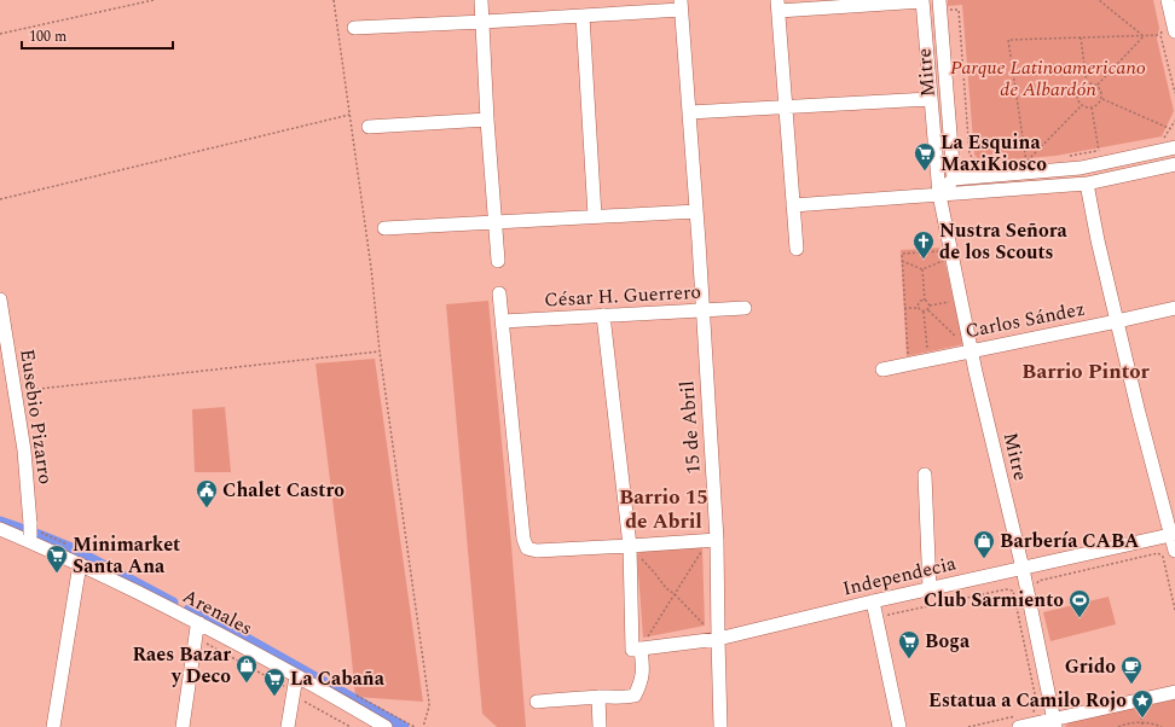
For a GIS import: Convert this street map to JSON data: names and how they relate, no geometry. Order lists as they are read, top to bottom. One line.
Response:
{"streets":{"street":["Mitre","César H. Guerrero","Carlos Sández","Eusebio Pizarro","15 de Abril","Independecia","Arenales"]},"crossings":[["Mitre","Carlos Sández"],["Mitre","Independecia"],["César H. Guerrero","15 de Abril"],["Eusebio Pizarro","Arenales"],["15 de Abril","Independecia"]],"districts":["Barrio Pintor","Barrio 15 de Abril"],"parks":["Parque Latinoamericano de Albardón"],"places":{"supermarket":["La Esquina MaxiKiosco","Minimarket Santa Ana","Boga","La Cabaña"],"church":["Nustra Señora de los Scouts"],"public building":["Chalet Castro"],"shop":["Barbería CABA","Raes Bazar y Deco"],"sports":["Club Sarmiento"],"cafe":["Grido"],"place":["Estatua a Camilo Rojo"]},"scale_bar":"100 m"}
